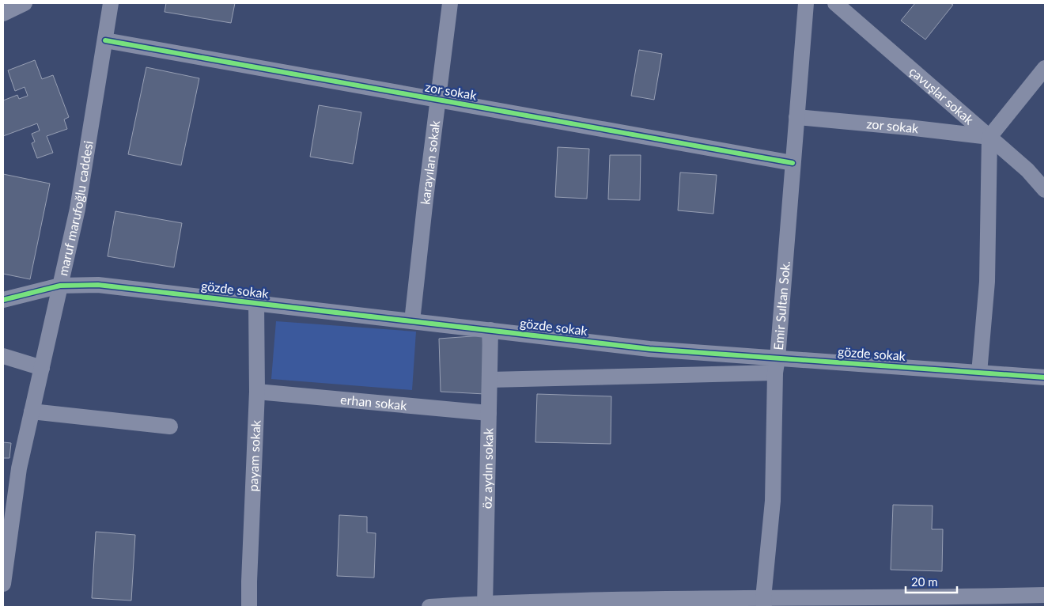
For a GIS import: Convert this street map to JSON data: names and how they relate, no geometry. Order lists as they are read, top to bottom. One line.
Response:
{"streets":{"street":["zor sokak","çavuşlar sokak","karayılan sokak","maruf marufoğlu caddesi","gözde sokak","Emir Sultan Sok.","erhan sokak","payam sokak","öz aydın sokak"]},"crossings":[["zor sokak","çavuşlar sokak"],["zor sokak","karayılan sokak"],["zor sokak","maruf marufoğlu caddesi"],["zor sokak","Emir Sultan Sok."],["karayılan sokak","gözde sokak"],["maruf marufoğlu caddesi","gözde sokak"],["gözde sokak","Emir Sultan Sok."],["gözde sokak","payam sokak"],["gözde sokak","öz aydın sokak"],["erhan sokak","payam sokak"],["erhan sokak","öz aydın sokak"]],"scale_bar":"20 m"}
